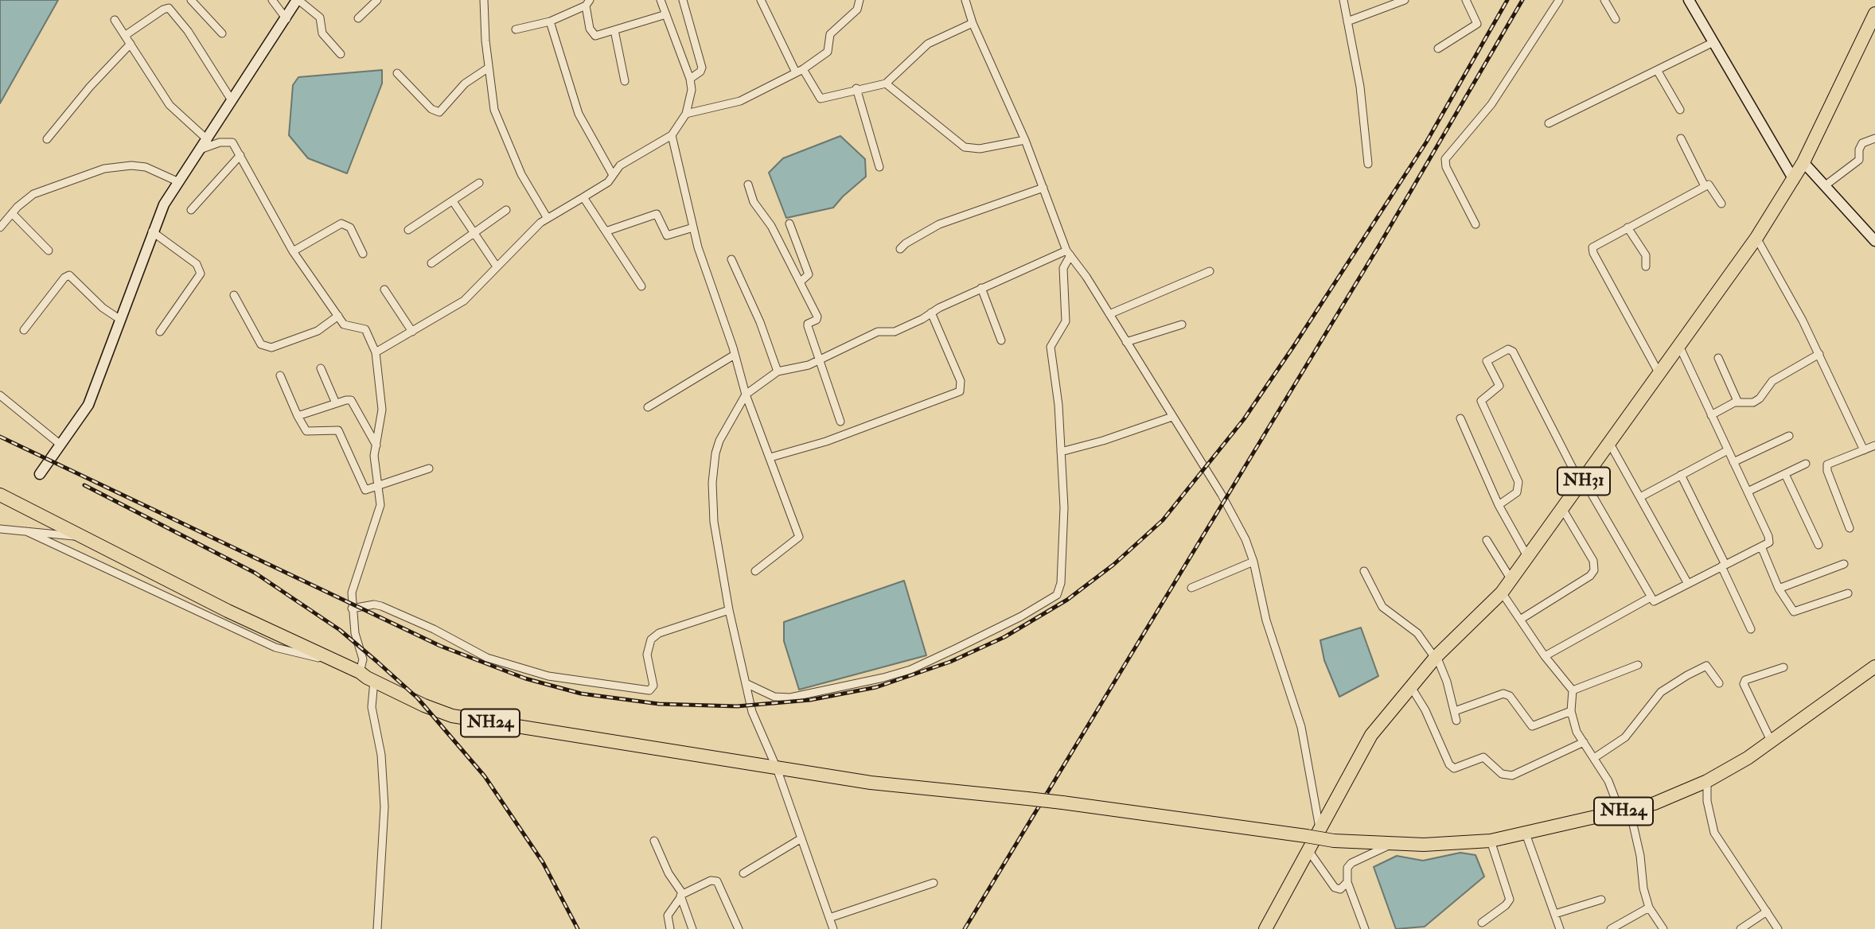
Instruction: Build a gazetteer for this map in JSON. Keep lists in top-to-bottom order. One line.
{"streets":{"highway":["NH31","NH24"]}}
